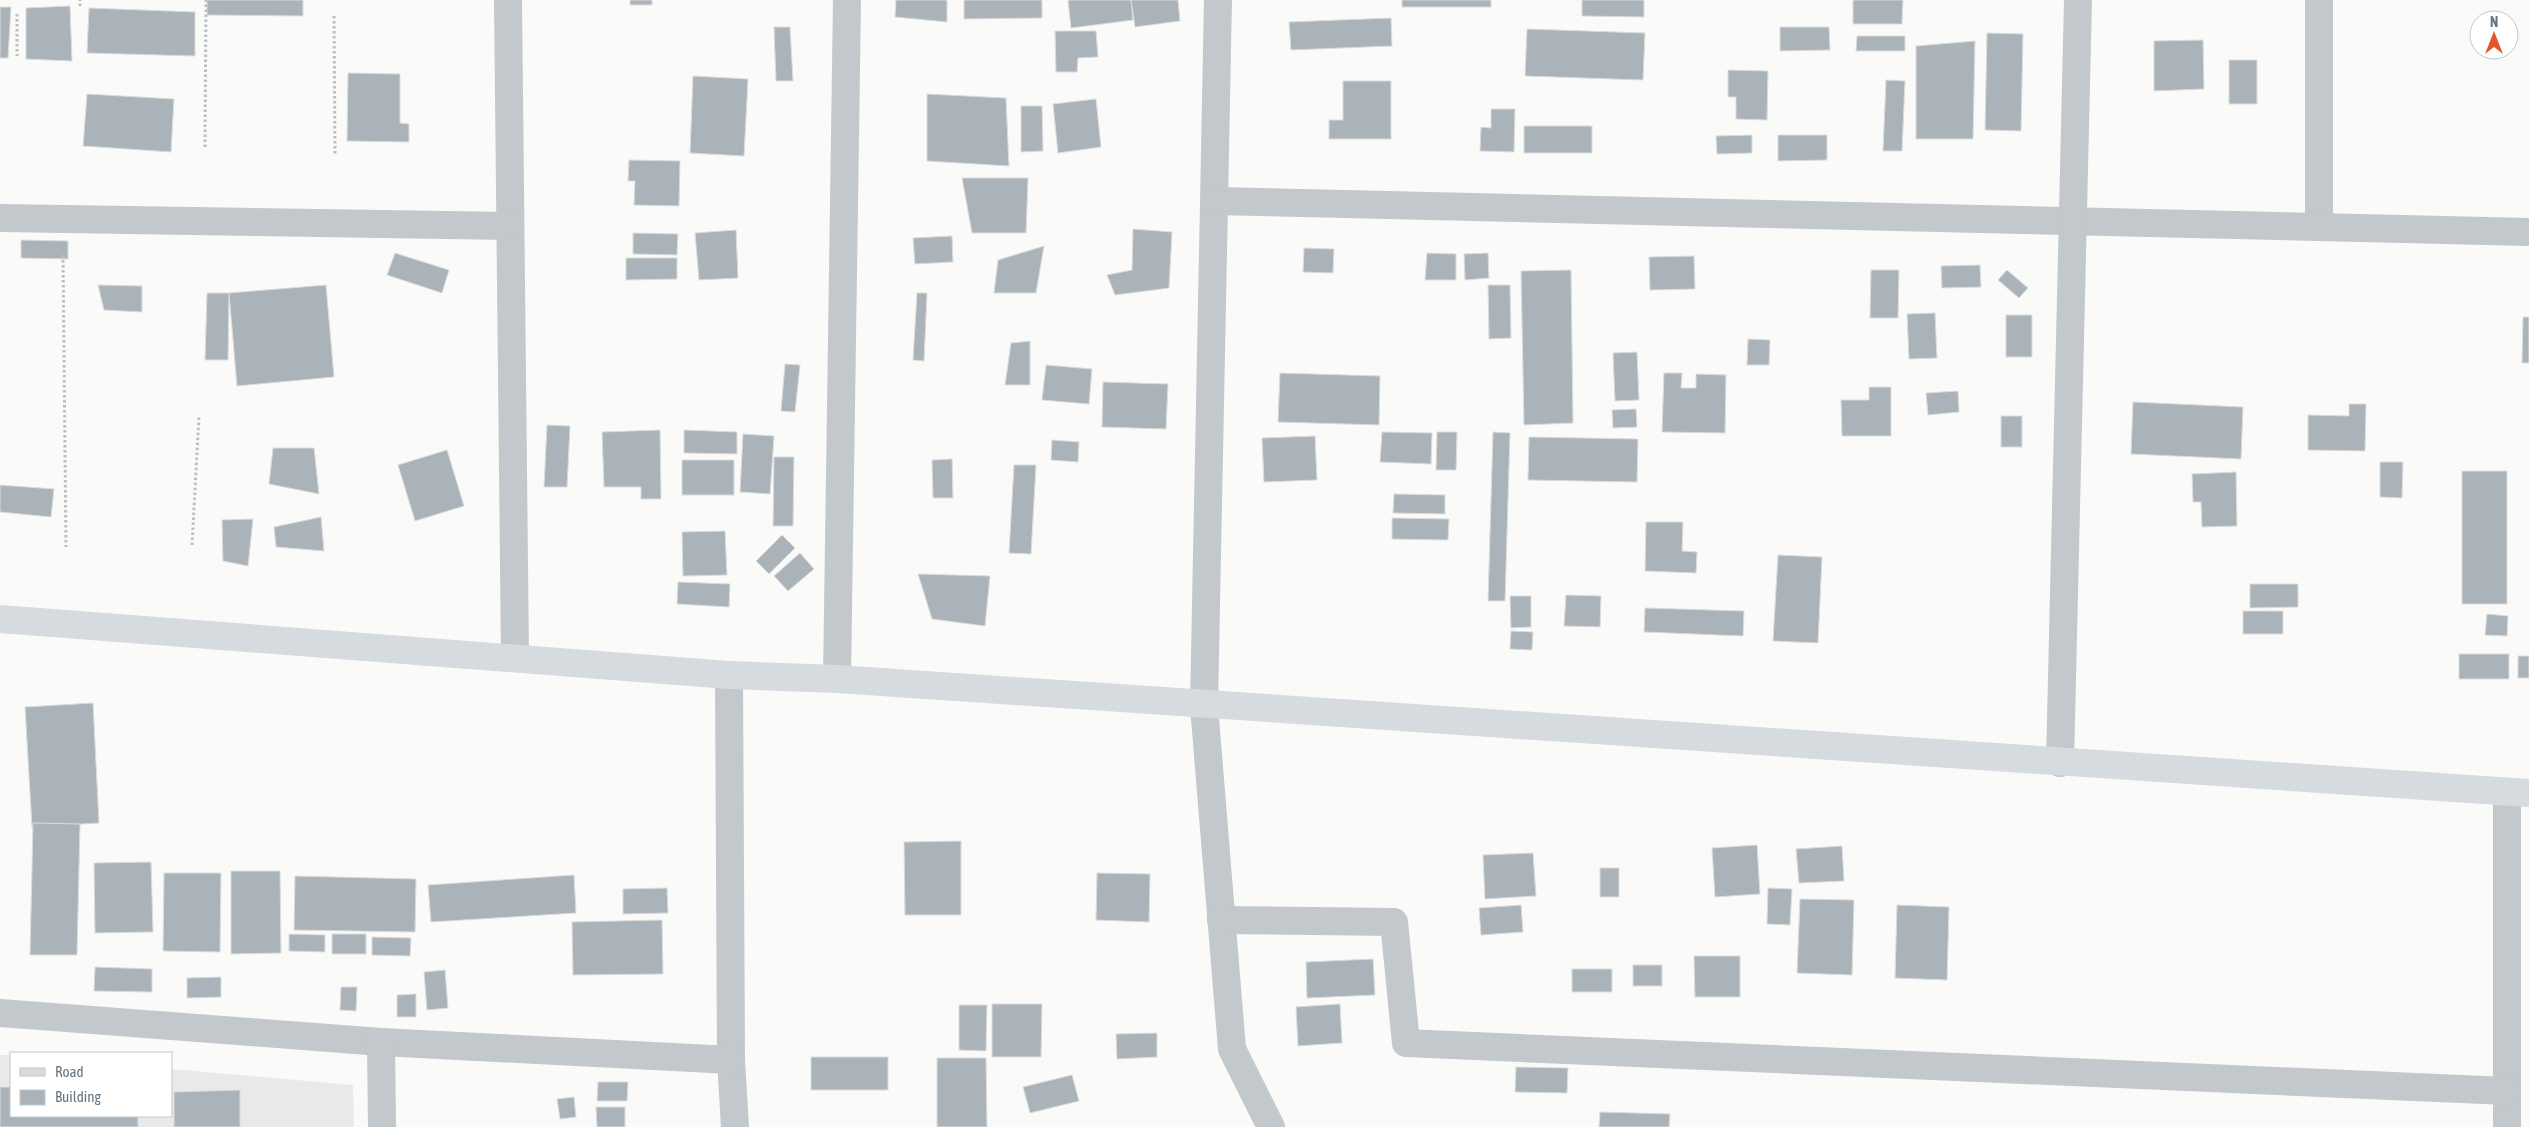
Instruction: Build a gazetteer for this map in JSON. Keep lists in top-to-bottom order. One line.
{"legend":["Road","Building"],"north":"top"}
